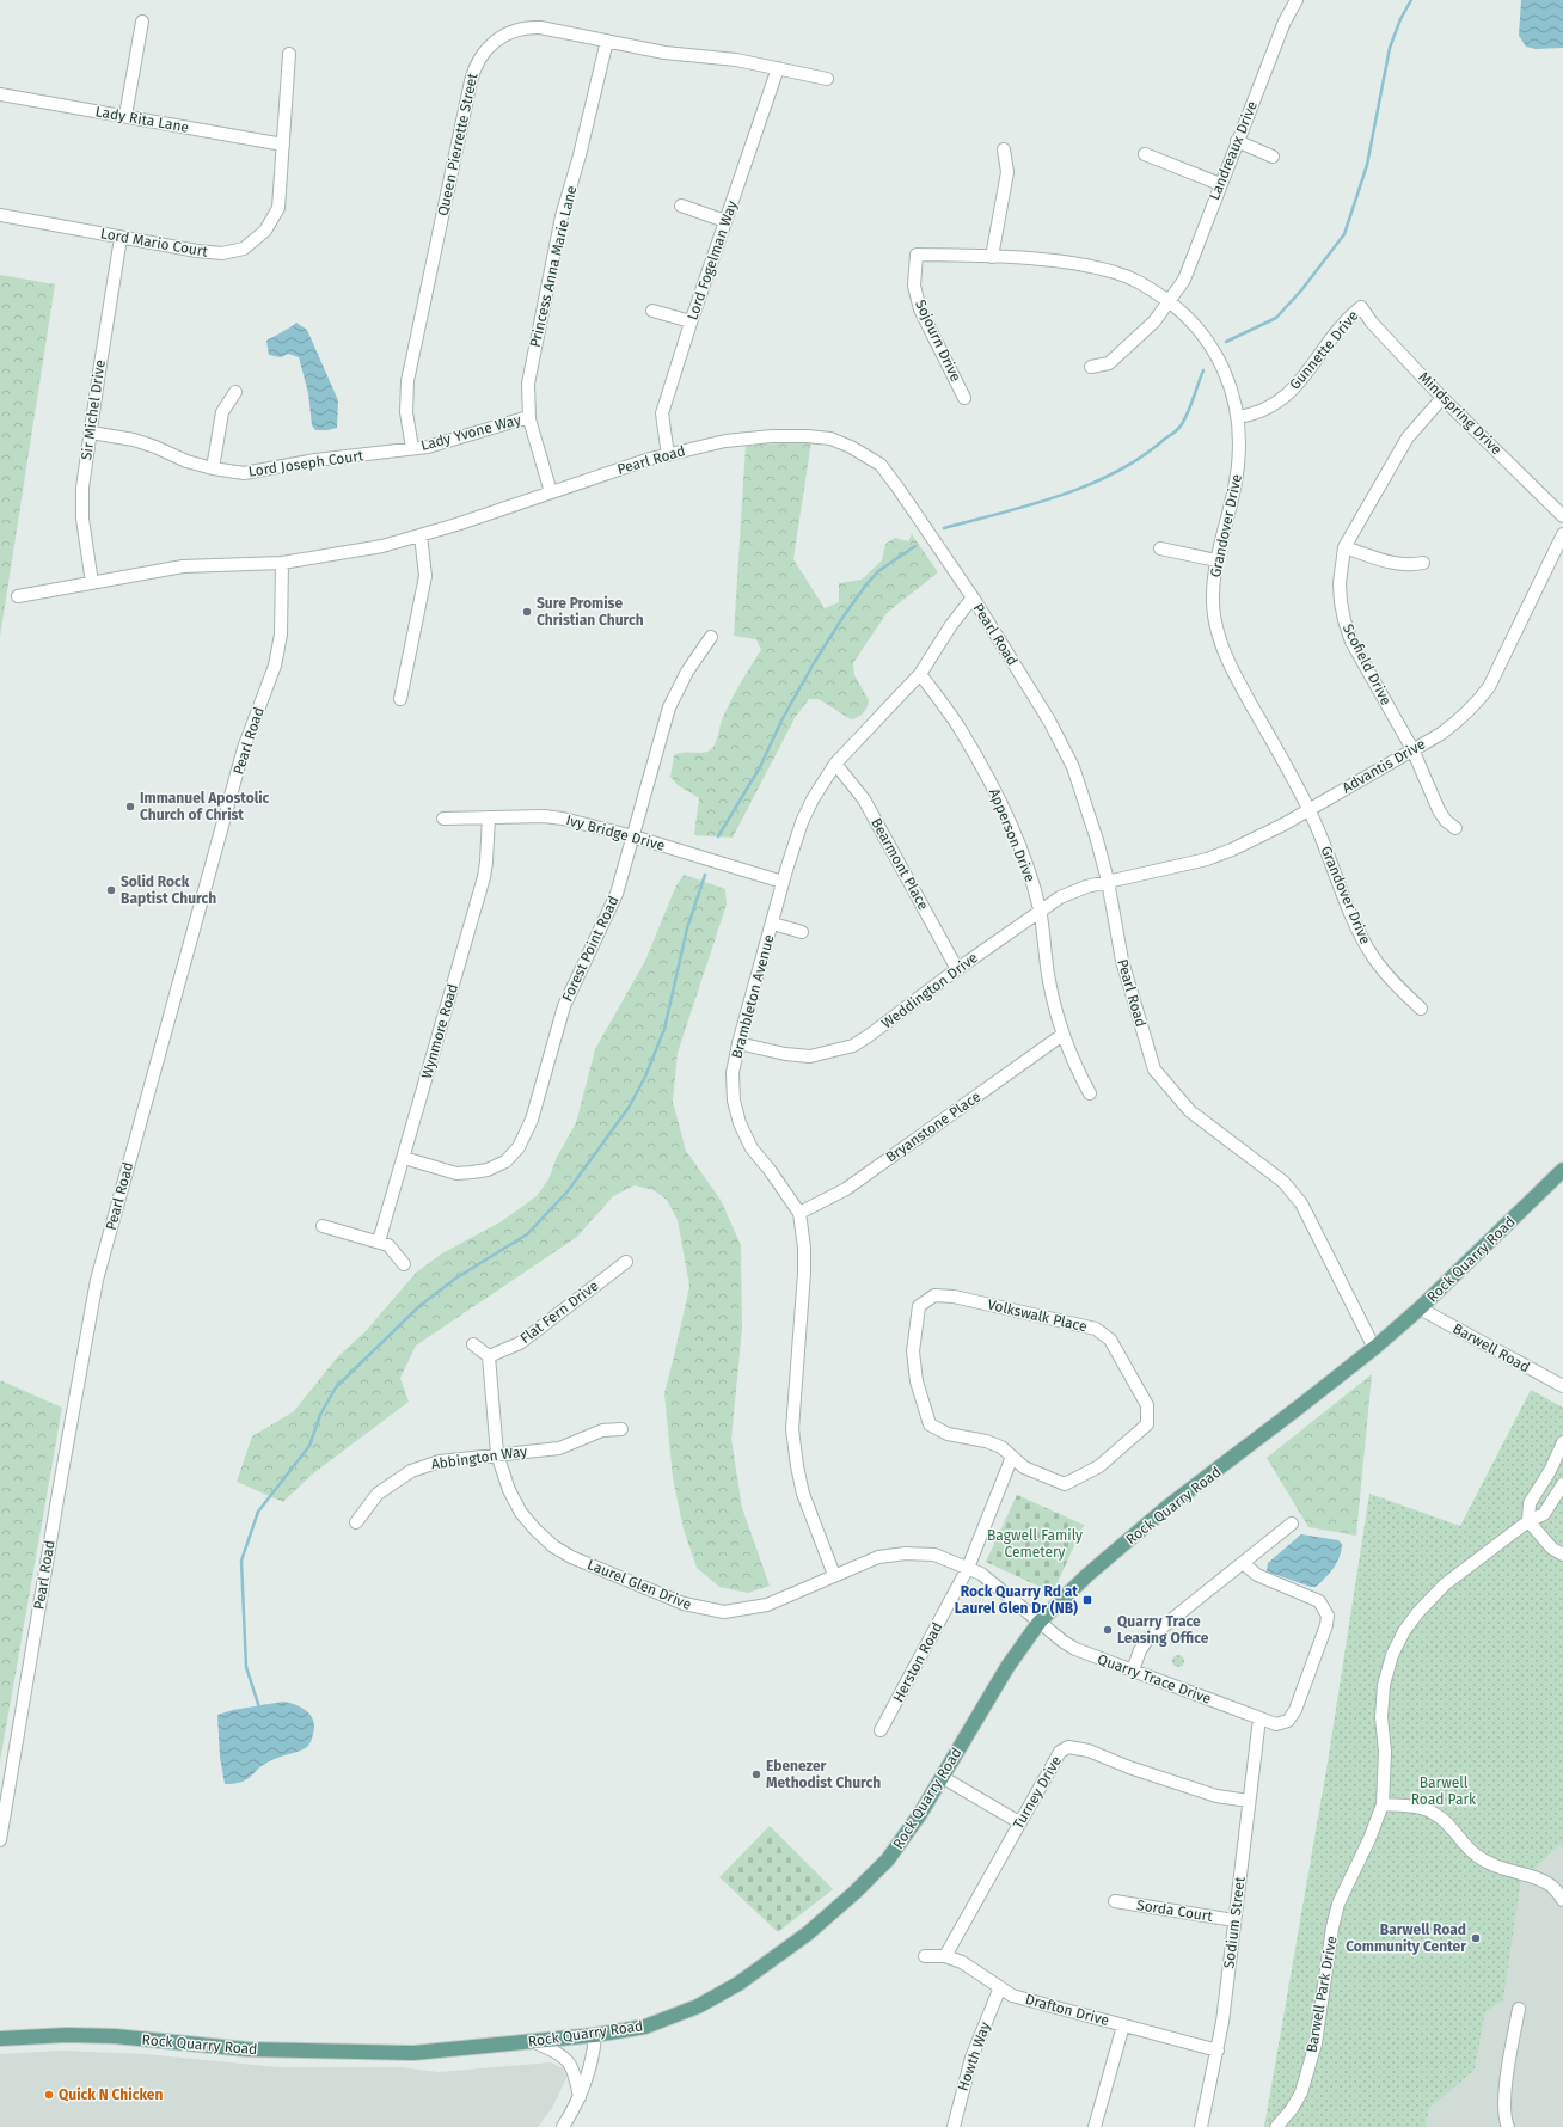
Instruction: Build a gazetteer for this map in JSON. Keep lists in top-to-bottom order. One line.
{"streets":{"main road":["Rock Quarry Road"],"street":["Lady Rita Lane","Queen Pierrette Street","Landreaux Drive","Lord Mario Court","Lord Fogelman Way","Princess Anna Marie Lane","Sojourn Drive","Gunnette Drive","Sir Michel Drive","Mindspring Drive","Lady Yvone Way","Pearl Road","Lord Joseph Court","Grandover Drive","Scofield Drive","Advantis Drive","Ivy Bridge Drive","Apperson Drive","Bearmont Place","Forest Point Road","Weddington Drive","Brambleton Avenue","Wynmore Road","Bryanstone Place","Flat Fern Drive","Volkswalk Place","Barwell Road","Abbington Way","Laurel Glen Drive","Herston Road","Quarry Trace Drive","Turney Drive","Sorda Court","Sodium Street","Barwell Park Drive","Drafton Drive","Howth Way"]},"crossings":[["Lady Rita Lane","Lord Mario Court"],["Queen Pierrette Street","Lord Fogelman Way"],["Queen Pierrette Street","Princess Anna Marie Lane"],["Queen Pierrette Street","Lady Yvone Way"],["Queen Pierrette Street","Lord Joseph Court"],["Landreaux Drive","Grandover Drive"],["Lord Mario Court","Sir Michel Drive"],["Lord Fogelman Way","Pearl Road"],["Princess Anna Marie Lane","Lady Yvone Way"],["Princess Anna Marie Lane","Pearl Road"],["Sojourn Drive","Grandover Drive"],["Gunnette Drive","Mindspring Drive"],["Gunnette Drive","Grandover Drive"],["Sir Michel Drive","Pearl Road"],["Sir Michel Drive","Lord Joseph Court"],["Mindspring Drive","Scofield Drive"],["Lady Yvone Way","Lord Joseph Court"],["Pearl Road","Advantis Drive"],["Pearl Road","Weddington Drive"],["Pearl Road","Brambleton Avenue"],["Pearl Road","Rock Quarry Road"],["Grandover Drive","Advantis Drive"],["Scofield Drive","Advantis Drive"],["Advantis Drive","Weddington Drive"],["Ivy Bridge Drive","Forest Point Road"],["Ivy Bridge Drive","Brambleton Avenue"],["Ivy Bridge Drive","Wynmore Road"],["Apperson Drive","Weddington Drive"],["Apperson Drive","Brambleton Avenue"],["Apperson Drive","Bryanstone Place"],["Bearmont Place","Weddington Drive"],["Bearmont Place","Brambleton Avenue"],["Forest Point Road","Wynmore Road"],["Weddington Drive","Brambleton Avenue"],["Brambleton Avenue","Bryanstone Place"],["Brambleton Avenue","Laurel Glen Drive"],["Rock Quarry Road","Barwell Road"],["Rock Quarry Road","Laurel Glen Drive"],["Rock Quarry Road","Quarry Trace Drive"],["Flat Fern Drive","Laurel Glen Drive"],["Volkswalk Place","Herston Road"],["Abbington Way","Laurel Glen Drive"],["Laurel Glen Drive","Herston Road"],["Laurel Glen Drive","Quarry Trace Drive"],["Quarry Trace Drive","Sodium Street"],["Turney Drive","Sodium Street"],["Turney Drive","Drafton Drive"],["Sorda Court","Sodium Street"],["Sodium Street","Drafton Drive"],["Drafton Drive","Howth Way"]],"parks":["Bagwell Family Cemetery","Barwell Road Park"],"places":{"other":["Sure Promise Christian Church","Immanuel Apostolic Church of Christ","Solid Rock Baptist Church","Quarry Trace Leasing Office","Ebenezer Methodist Church","Barwell Road Community Center","Quick N Chicken"],"transit":["Rock Quarry Rd at Laurel Glen Dr (NB)"]}}
